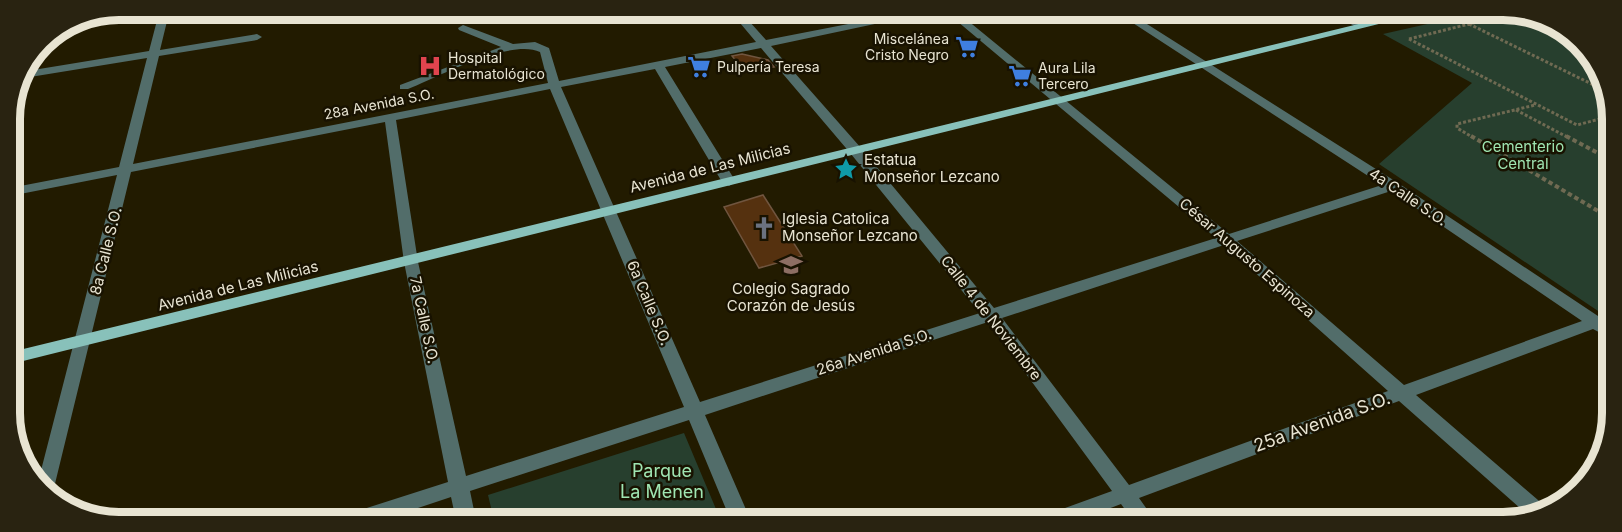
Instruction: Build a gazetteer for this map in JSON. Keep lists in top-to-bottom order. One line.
{"streets":{"main road":["Avenida de Las Milicias"],"street":["28a Avenida S.O.","4a Calle S.O.","8a Calle S.O.","César Augusto Espinoza","6a Calle S.O.","Calle 4 de Noviembre","7a Calle S.O.","26a Avenida S.O.","25a Avenida S.O."]},"crossings":[["28a Avenida S.O.","8a Calle S.O."],["28a Avenida S.O.","6a Calle S.O."],["28a Avenida S.O.","Calle 4 de Noviembre"],["28a Avenida S.O.","7a Calle S.O."],["Avenida de Las Milicias","4a Calle S.O."],["Avenida de Las Milicias","8a Calle S.O."],["Avenida de Las Milicias","César Augusto Espinoza"],["Avenida de Las Milicias","6a Calle S.O."],["Avenida de Las Milicias","Calle 4 de Noviembre"],["Avenida de Las Milicias","7a Calle S.O."],["4a Calle S.O.","26a Avenida S.O."],["4a Calle S.O.","25a Avenida S.O."],["César Augusto Espinoza","26a Avenida S.O."],["César Augusto Espinoza","25a Avenida S.O."],["6a Calle S.O.","26a Avenida S.O."],["Calle 4 de Noviembre","26a Avenida S.O."],["Calle 4 de Noviembre","25a Avenida S.O."],["7a Calle S.O.","26a Avenida S.O."]],"parks":["Cementerio Central","Parque La Menen"],"places":{"supermarket":["Miscelánea Cristo Negro","Pulpería Teresa","Aura Lila Tercero"],"hospital":["Hospital Dermatológico"],"place":["Estatua Monseñor Lezcano"],"church":["Iglesia Catolica Monseñor Lezcano"],"school or university":["Colegio Sagrado Corazón de Jesús"]}}
